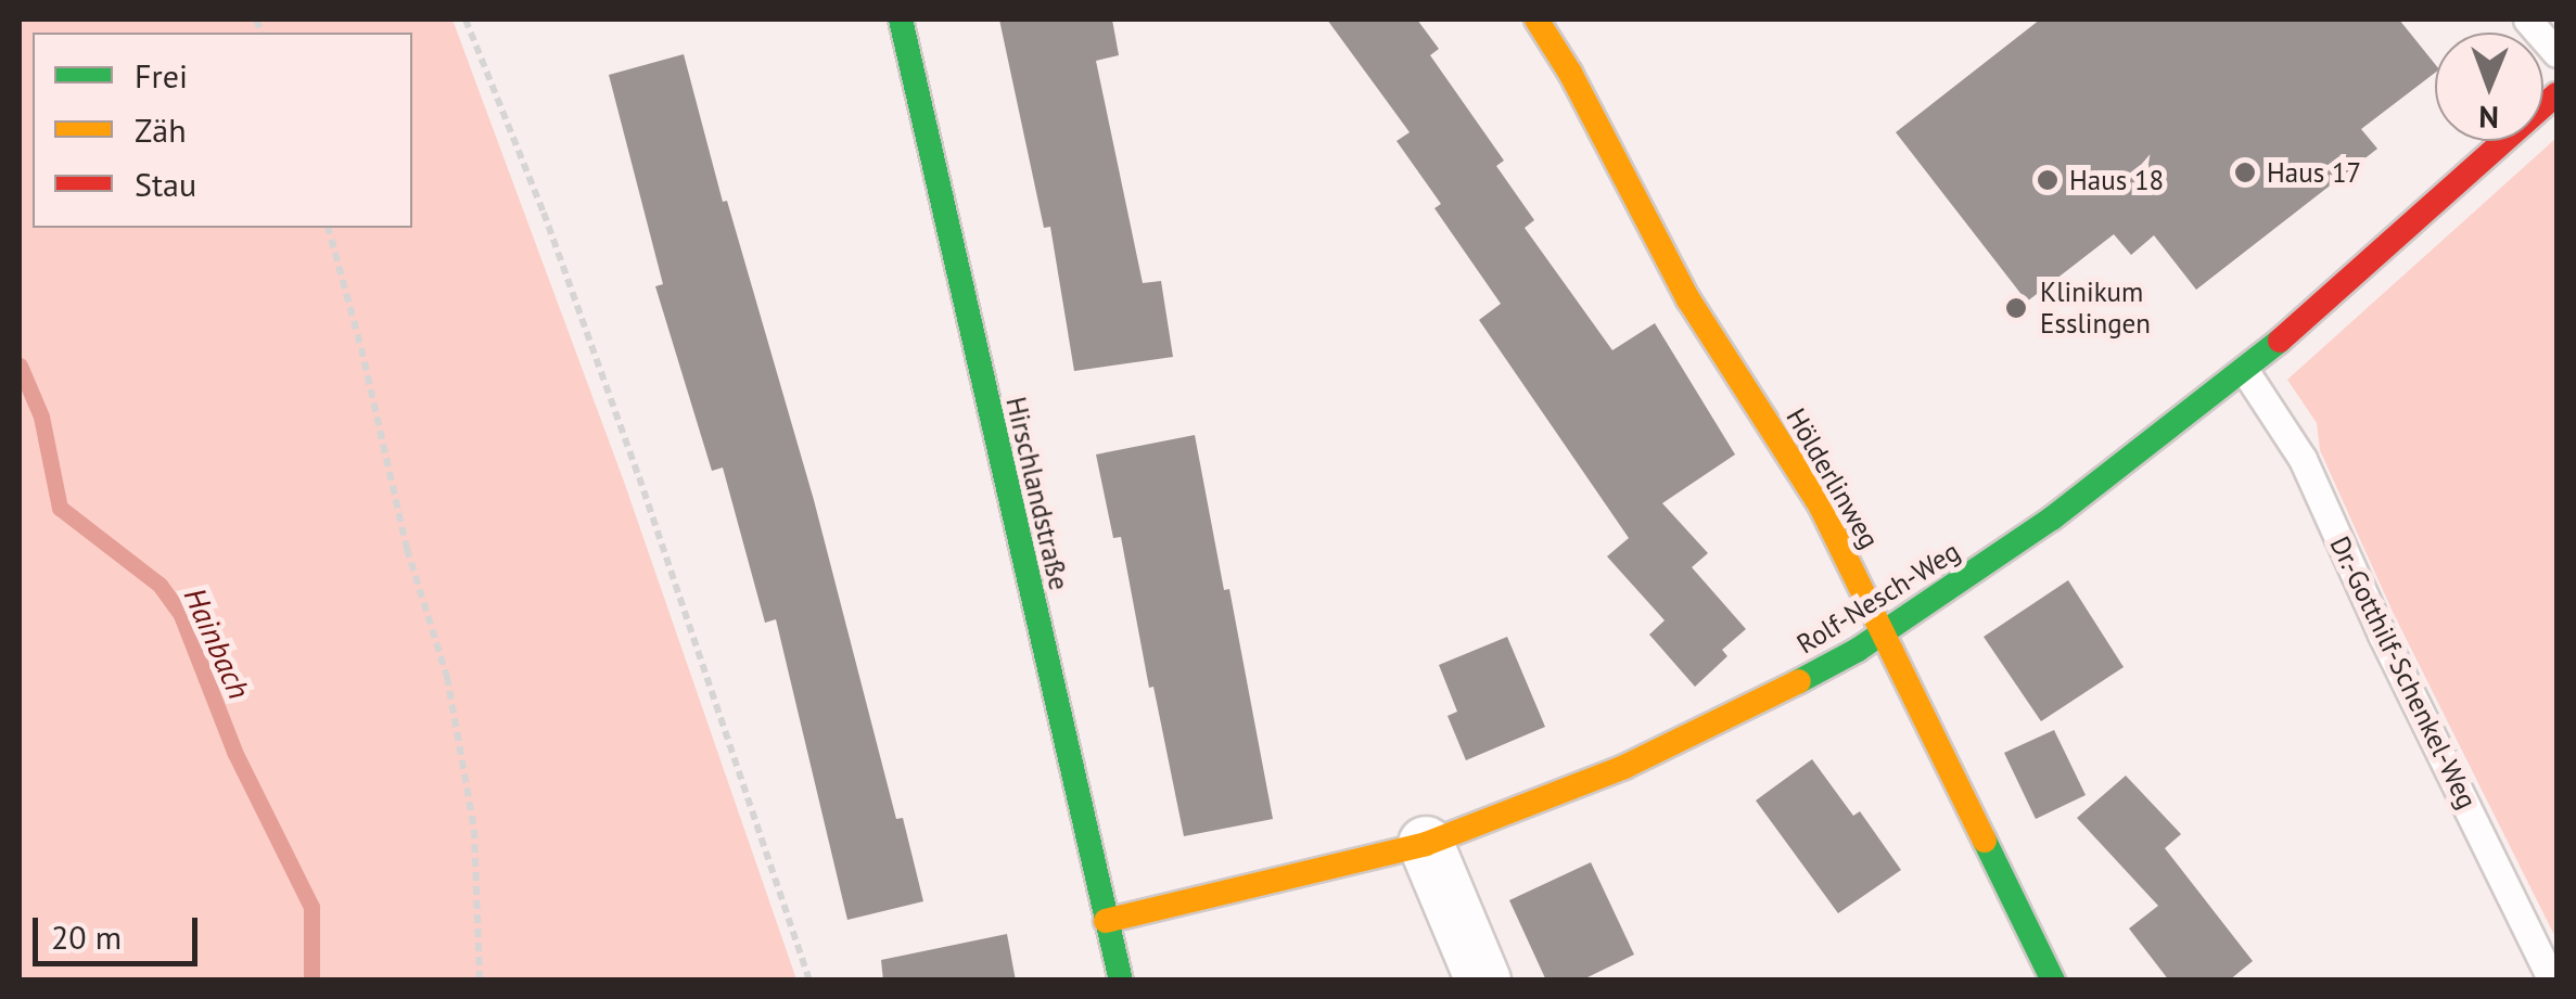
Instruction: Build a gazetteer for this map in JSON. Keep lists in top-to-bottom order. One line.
{"streets":{"street":["Hölderlinweg","Hirschlandstraße","Rolf-Nesch-Weg"],"lane":["Dr.-Gotthilf-Schenkel-Weg"]},"crossings":[["Hölderlinweg","Rolf-Nesch-Weg"],["Hirschlandstraße","Rolf-Nesch-Weg"],["Rolf-Nesch-Weg","Dr.-Gotthilf-Schenkel-Weg"]],"water":["Hainbach"],"places":["Haus 17","Haus 18","Klinikum Esslingen"],"legend":["Frei","Zäh","Stau"],"scale_bar":"20 m","north":"bottom"}
